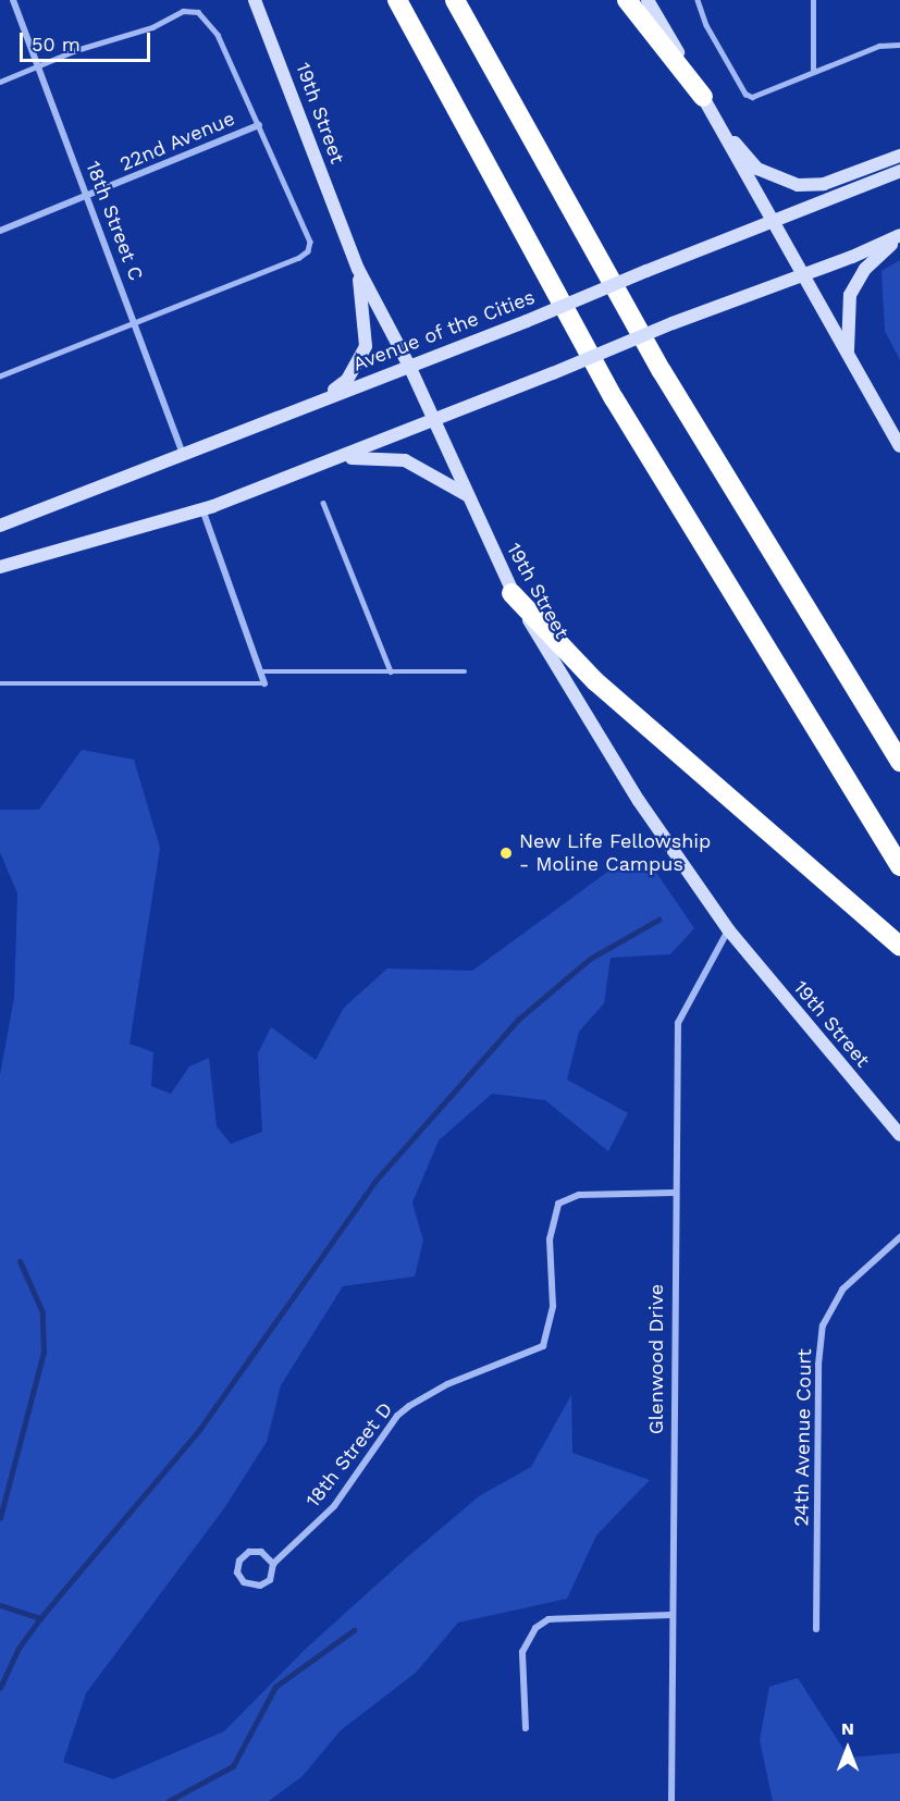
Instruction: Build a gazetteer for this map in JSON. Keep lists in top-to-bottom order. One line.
{"streets":{"main road":["19th Street","Avenue of the Cities"],"street":["22nd Avenue","18th Street C","Glenwood Drive","24th Avenue Court","18th Street D"]},"crossings":[["19th Street","Avenue of the Cities"],["19th Street","Glenwood Drive"],["22nd Avenue","18th Street C"],["18th Street C","Avenue of the Cities"],["Glenwood Drive","18th Street D"]],"places":["New Life Fellowship - Moline Campus"],"scale_bar":"50 m","north":"top"}
